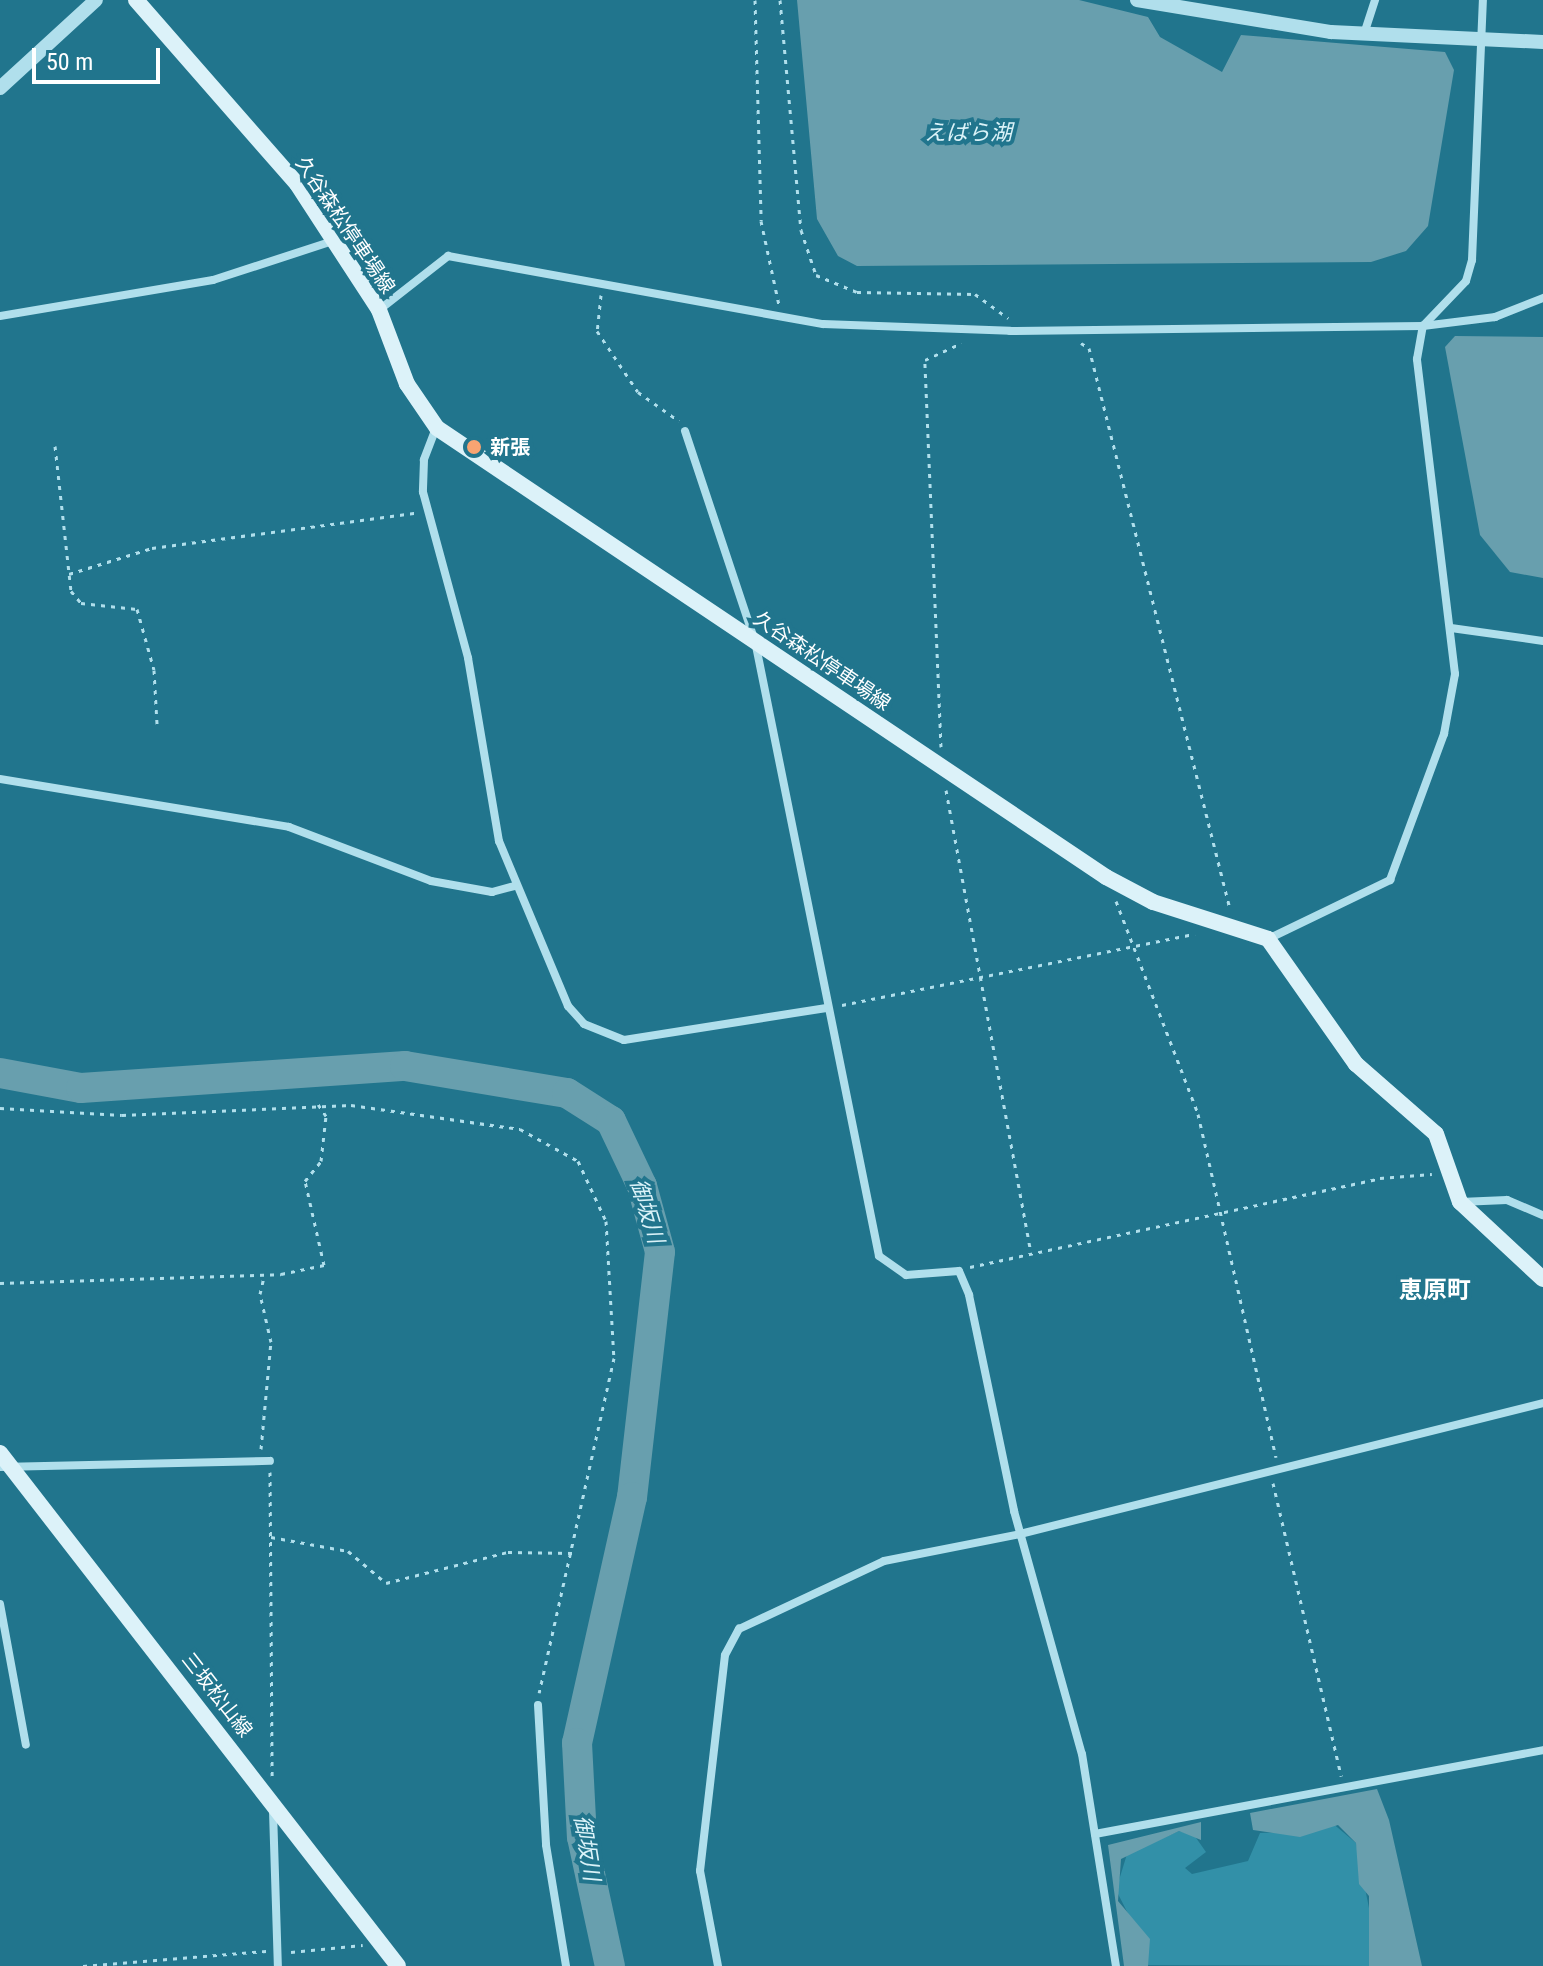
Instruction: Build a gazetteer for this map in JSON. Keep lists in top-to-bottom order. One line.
{"streets":{"main road":["久谷森松停車場線","三坂松山線"]},"districts":["恵原町"],"water":["えばら湖","御坂川"],"places":["新張"],"scale_bar":"50 m"}
